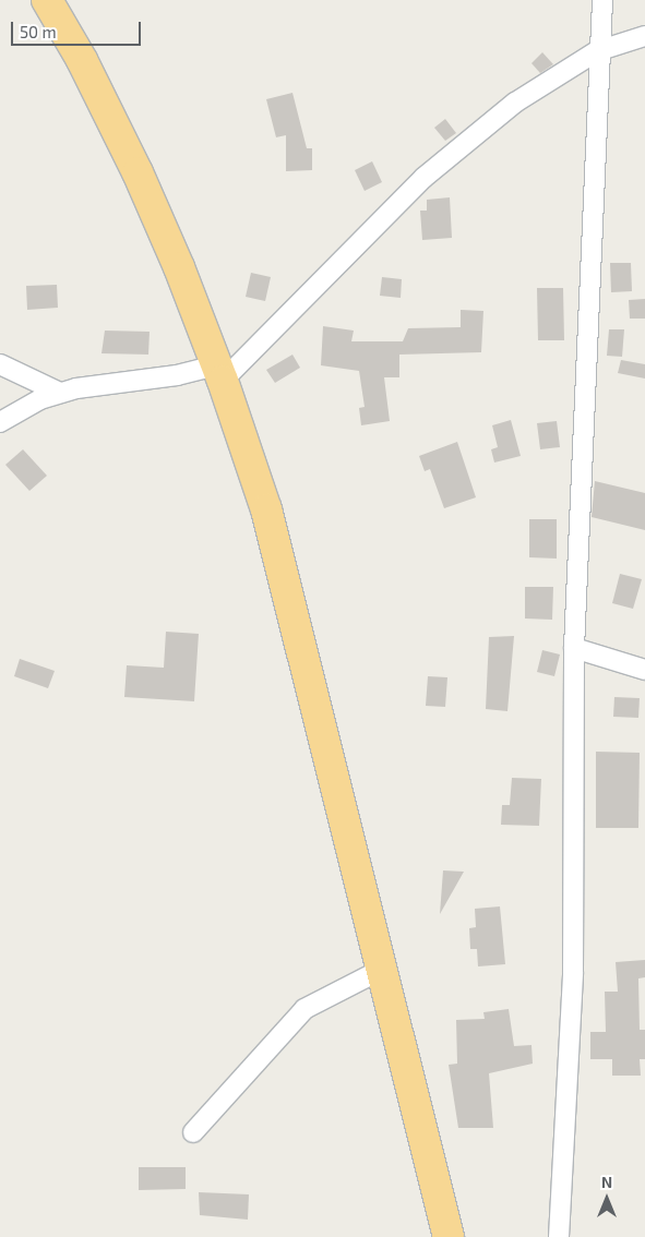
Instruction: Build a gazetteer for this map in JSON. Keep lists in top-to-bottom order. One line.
{"scale_bar":"50 m","north":"top"}
